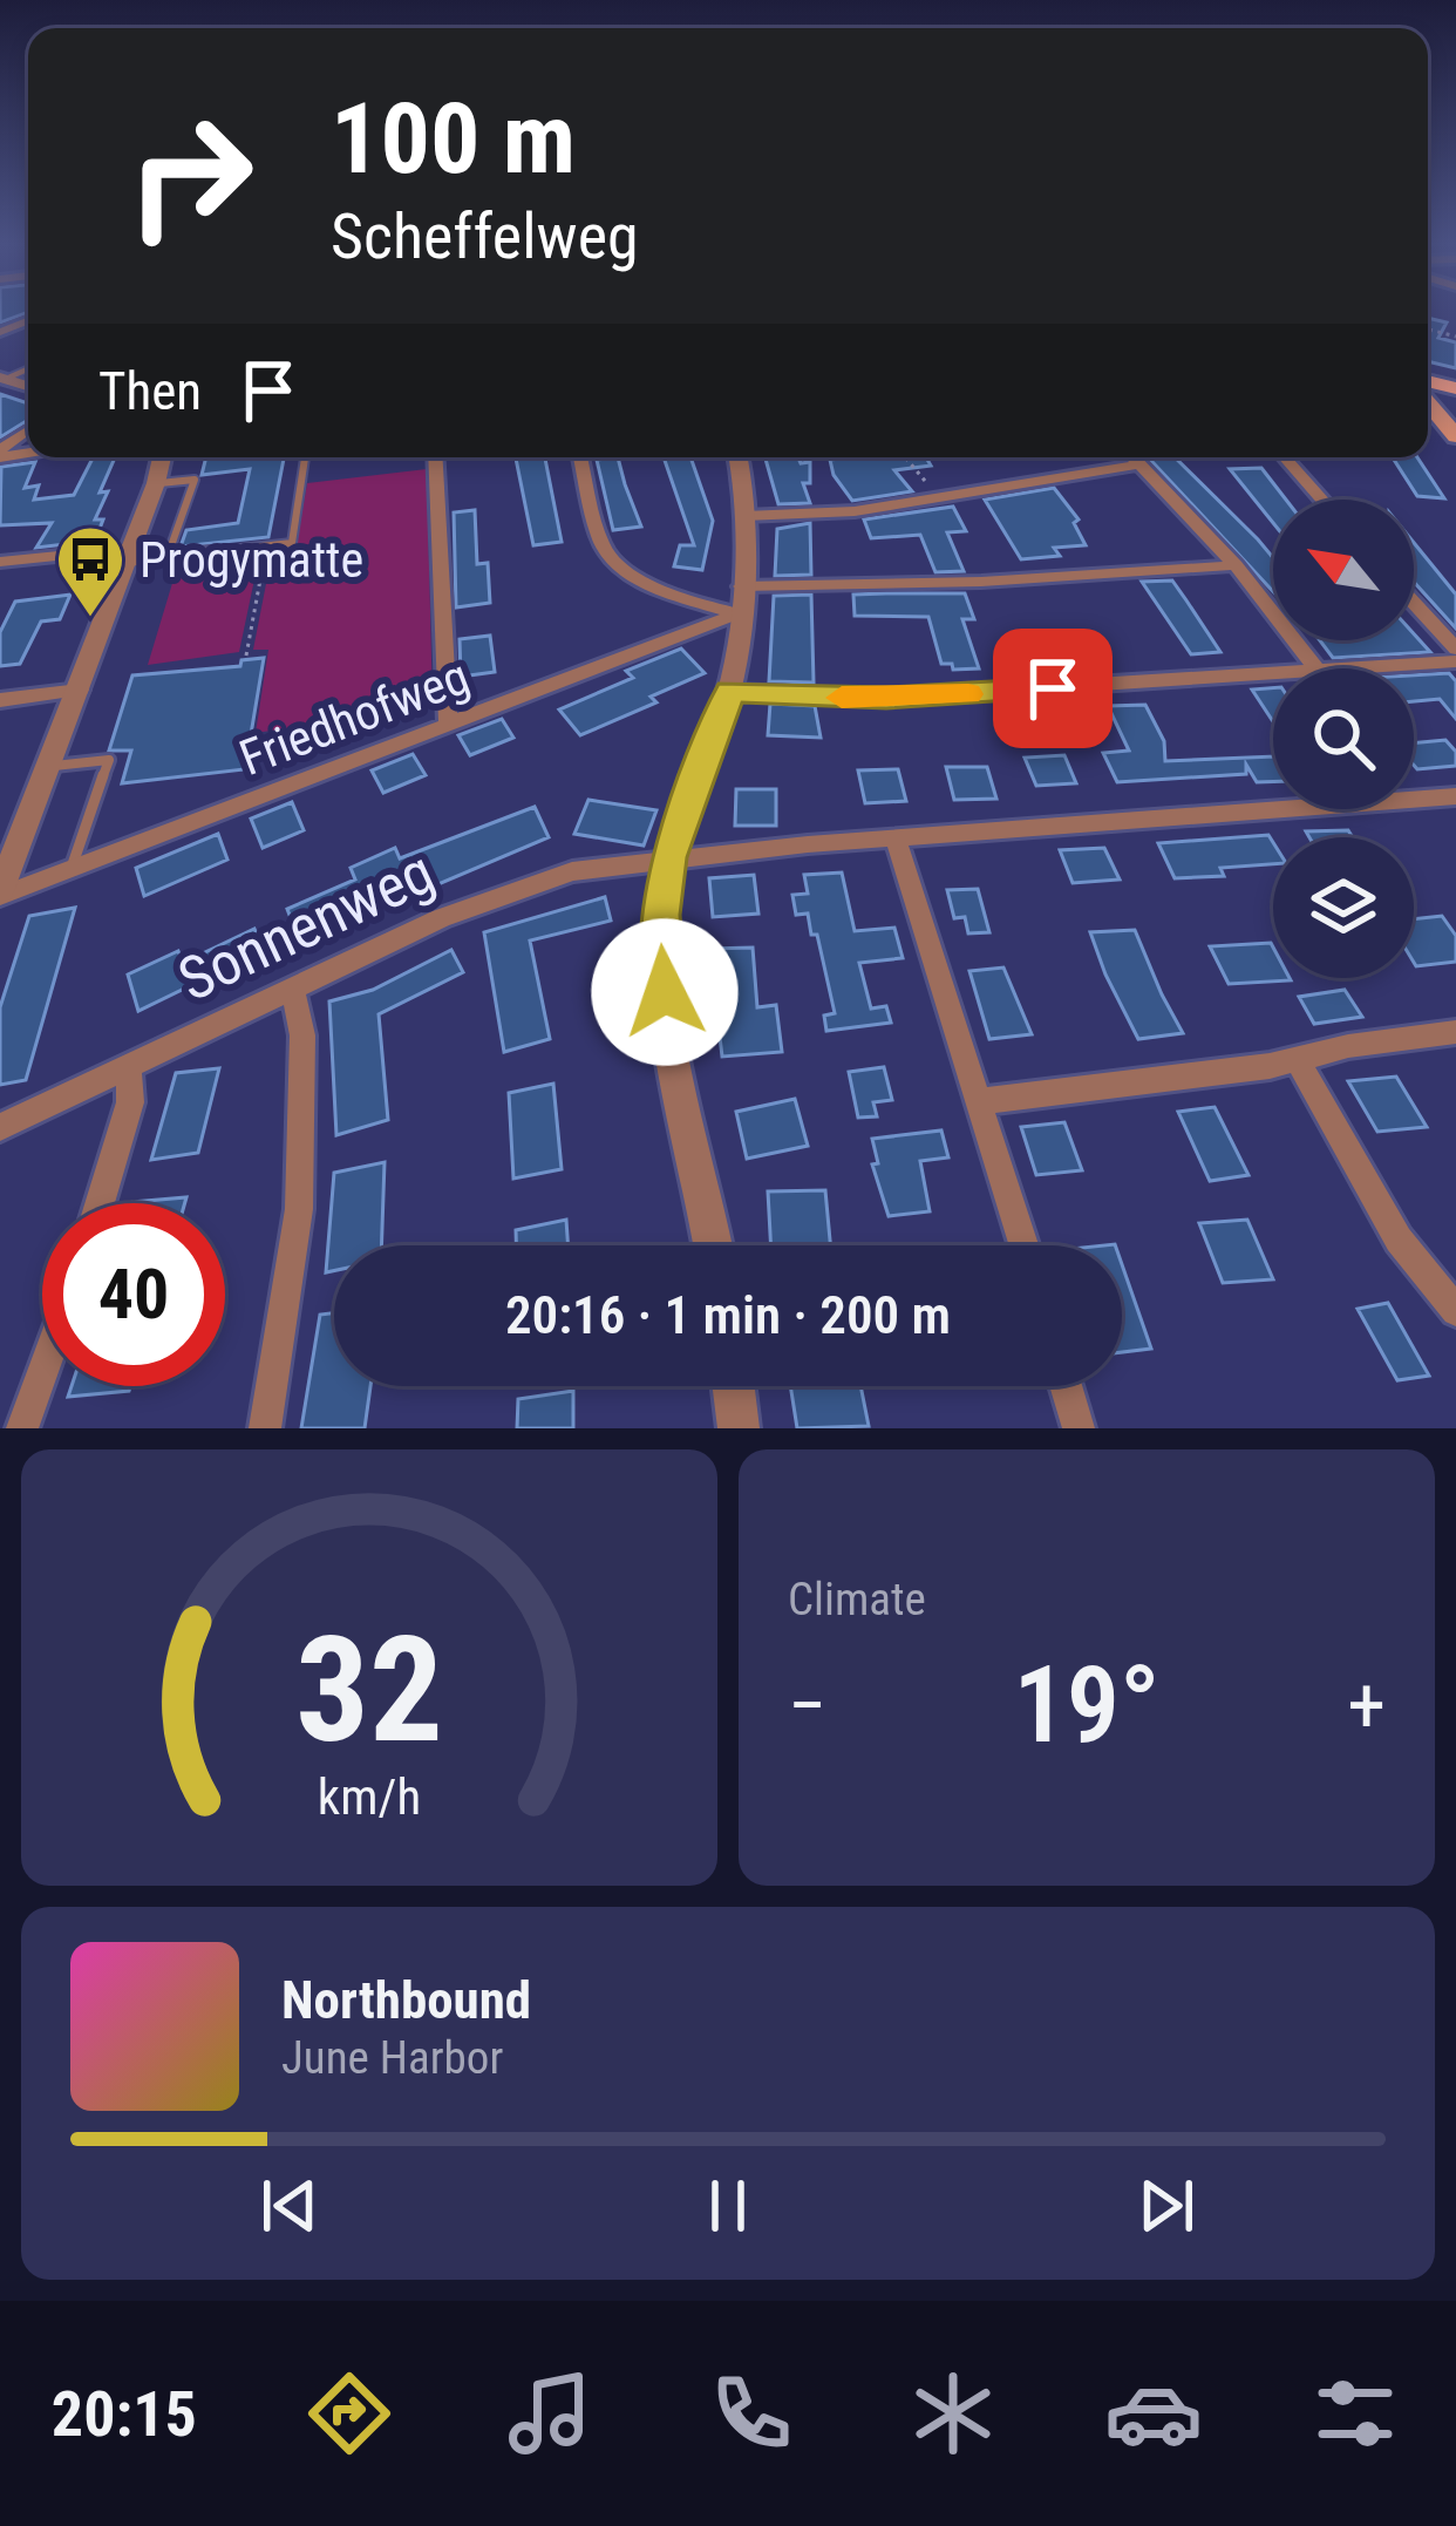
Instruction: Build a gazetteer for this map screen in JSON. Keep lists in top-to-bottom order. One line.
{"streets":{"street":["Friedhofweg","Sonnenweg"]},"places":{"bus stop":["Progymatte"]},"north":"top left","page":{"turn":["100 m","Scheffelweg"],"then":"Then","limit":"40","trip":"20:16 · 1 min · 200 m","tile":"Climate","heat":["−","19°","+"],"song":["Northbound","June Harbor"],"tabs":"20:15","gauge":["32","km/h"]}}
